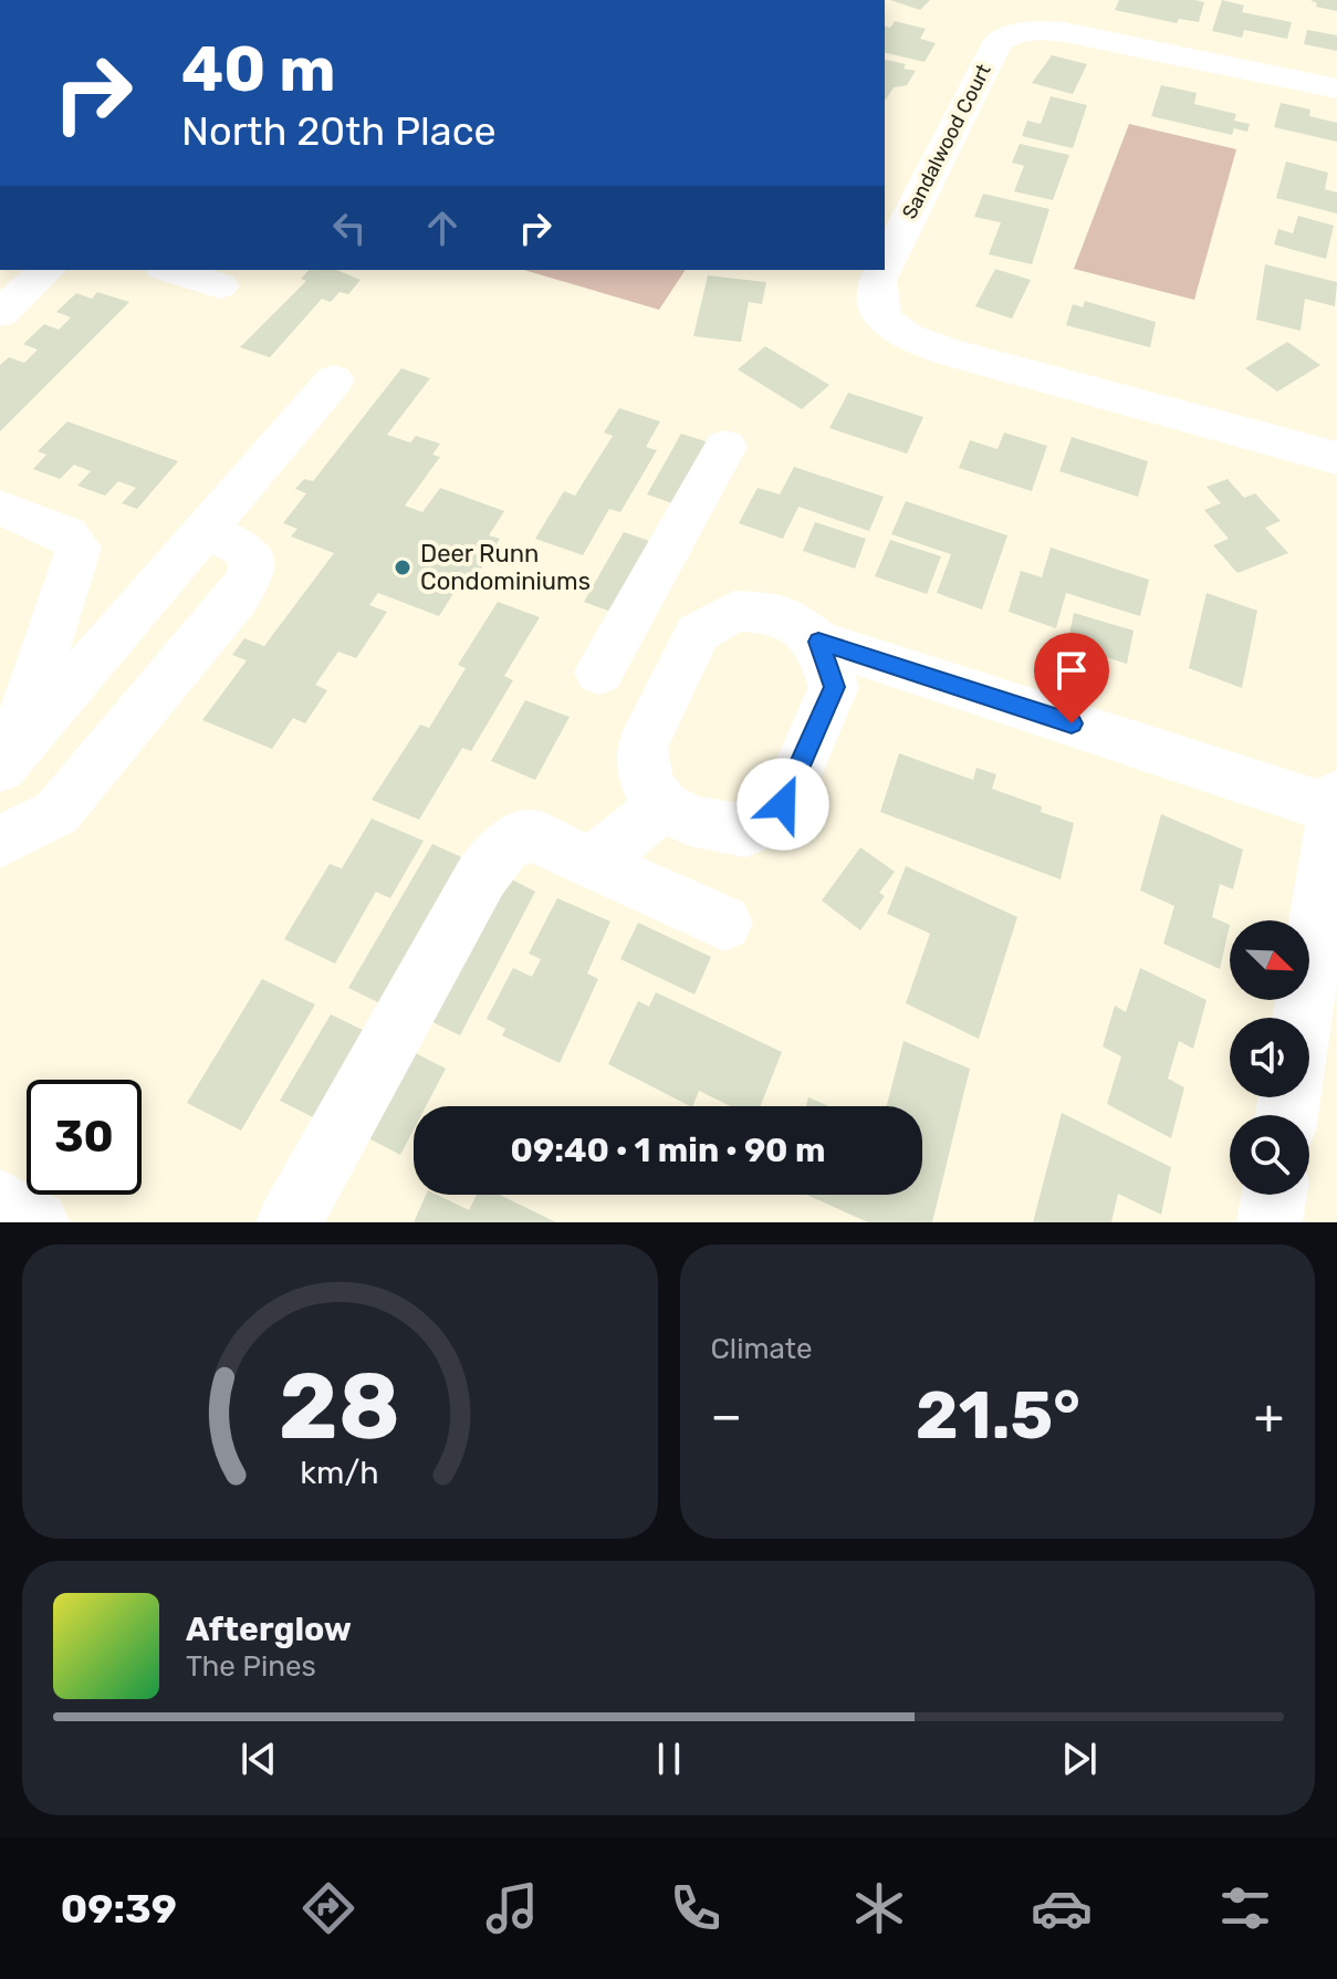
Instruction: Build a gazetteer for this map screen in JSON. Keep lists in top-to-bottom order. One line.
{"streets":{"street":["Sandalwood Court"]},"places":["Deer Runn Condominiums"],"north":"bottom right","page":{"turn":["40 m","North 20th Place"],"limit":"30","trip":"09:40 · 1 min · 90 m","tile":"Climate","heat":["−","21.5°","+"],"song":["Afterglow","The Pines"],"tabs":"09:39","gauge":["28","km/h"]}}
